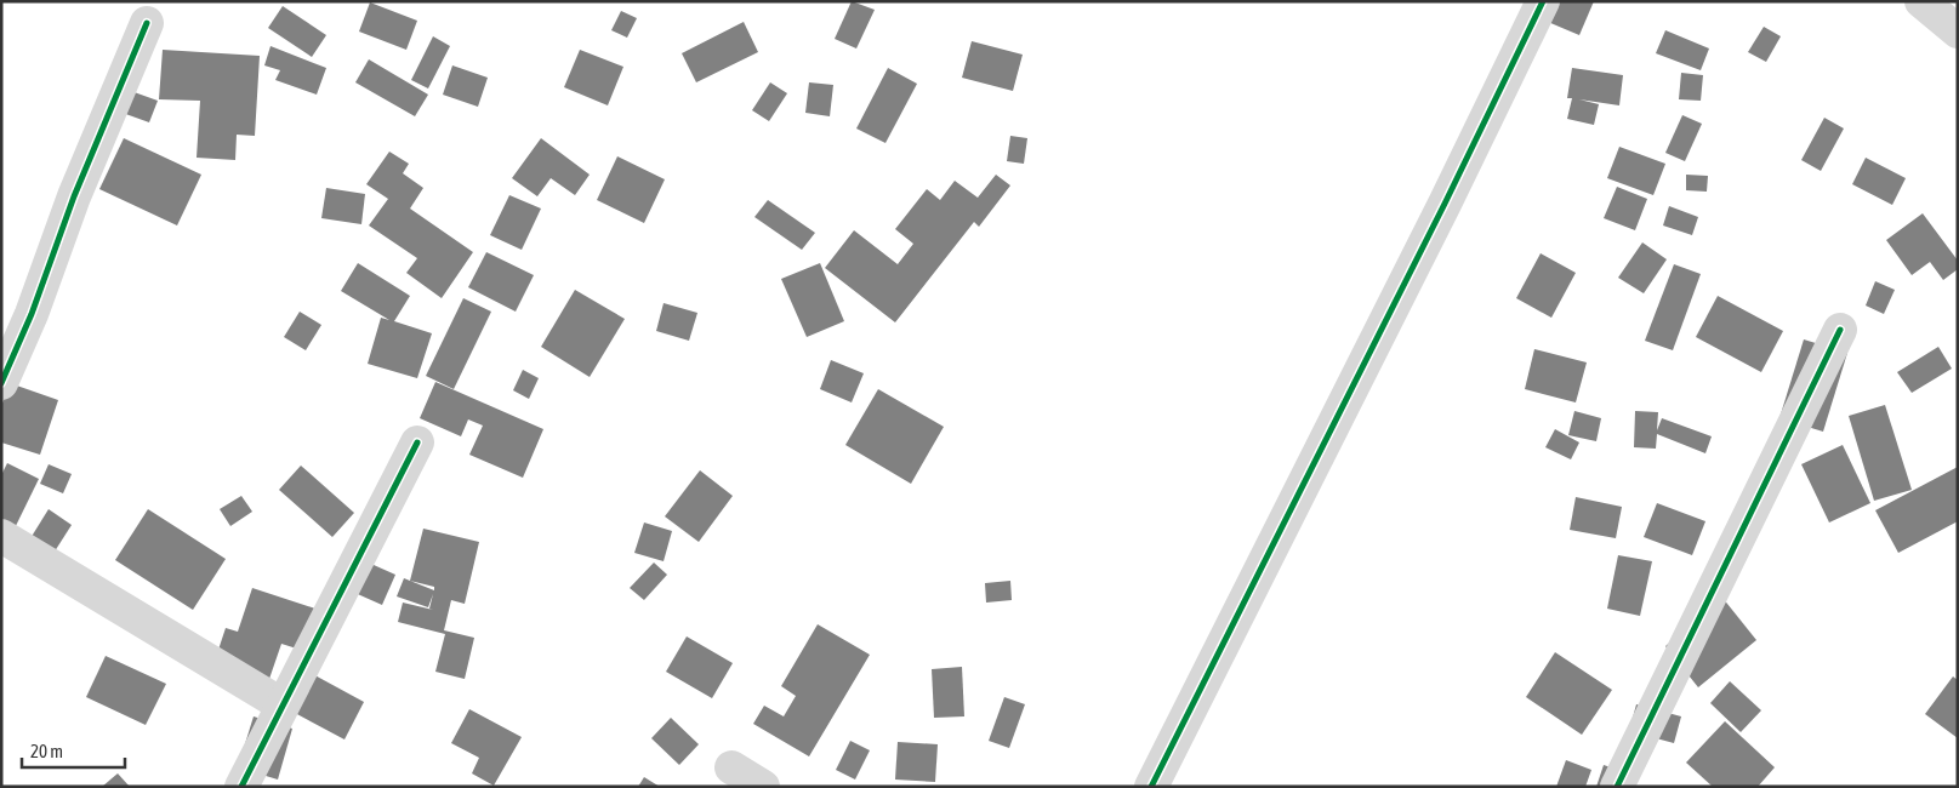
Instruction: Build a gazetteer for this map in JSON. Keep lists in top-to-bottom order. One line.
{"scale_bar":"20 m"}
